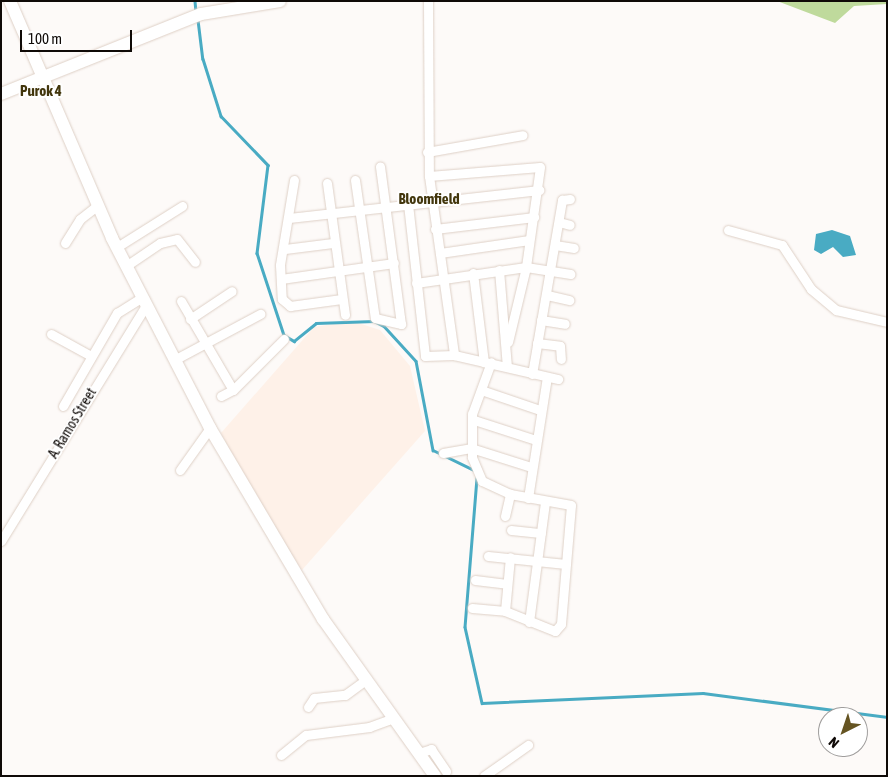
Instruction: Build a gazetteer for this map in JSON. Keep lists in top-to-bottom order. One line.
{"streets":{"street":["A. Ramos Street"]},"districts":["Purok 4","Bloomfield"],"scale_bar":"100 m","north":"bottom left"}
